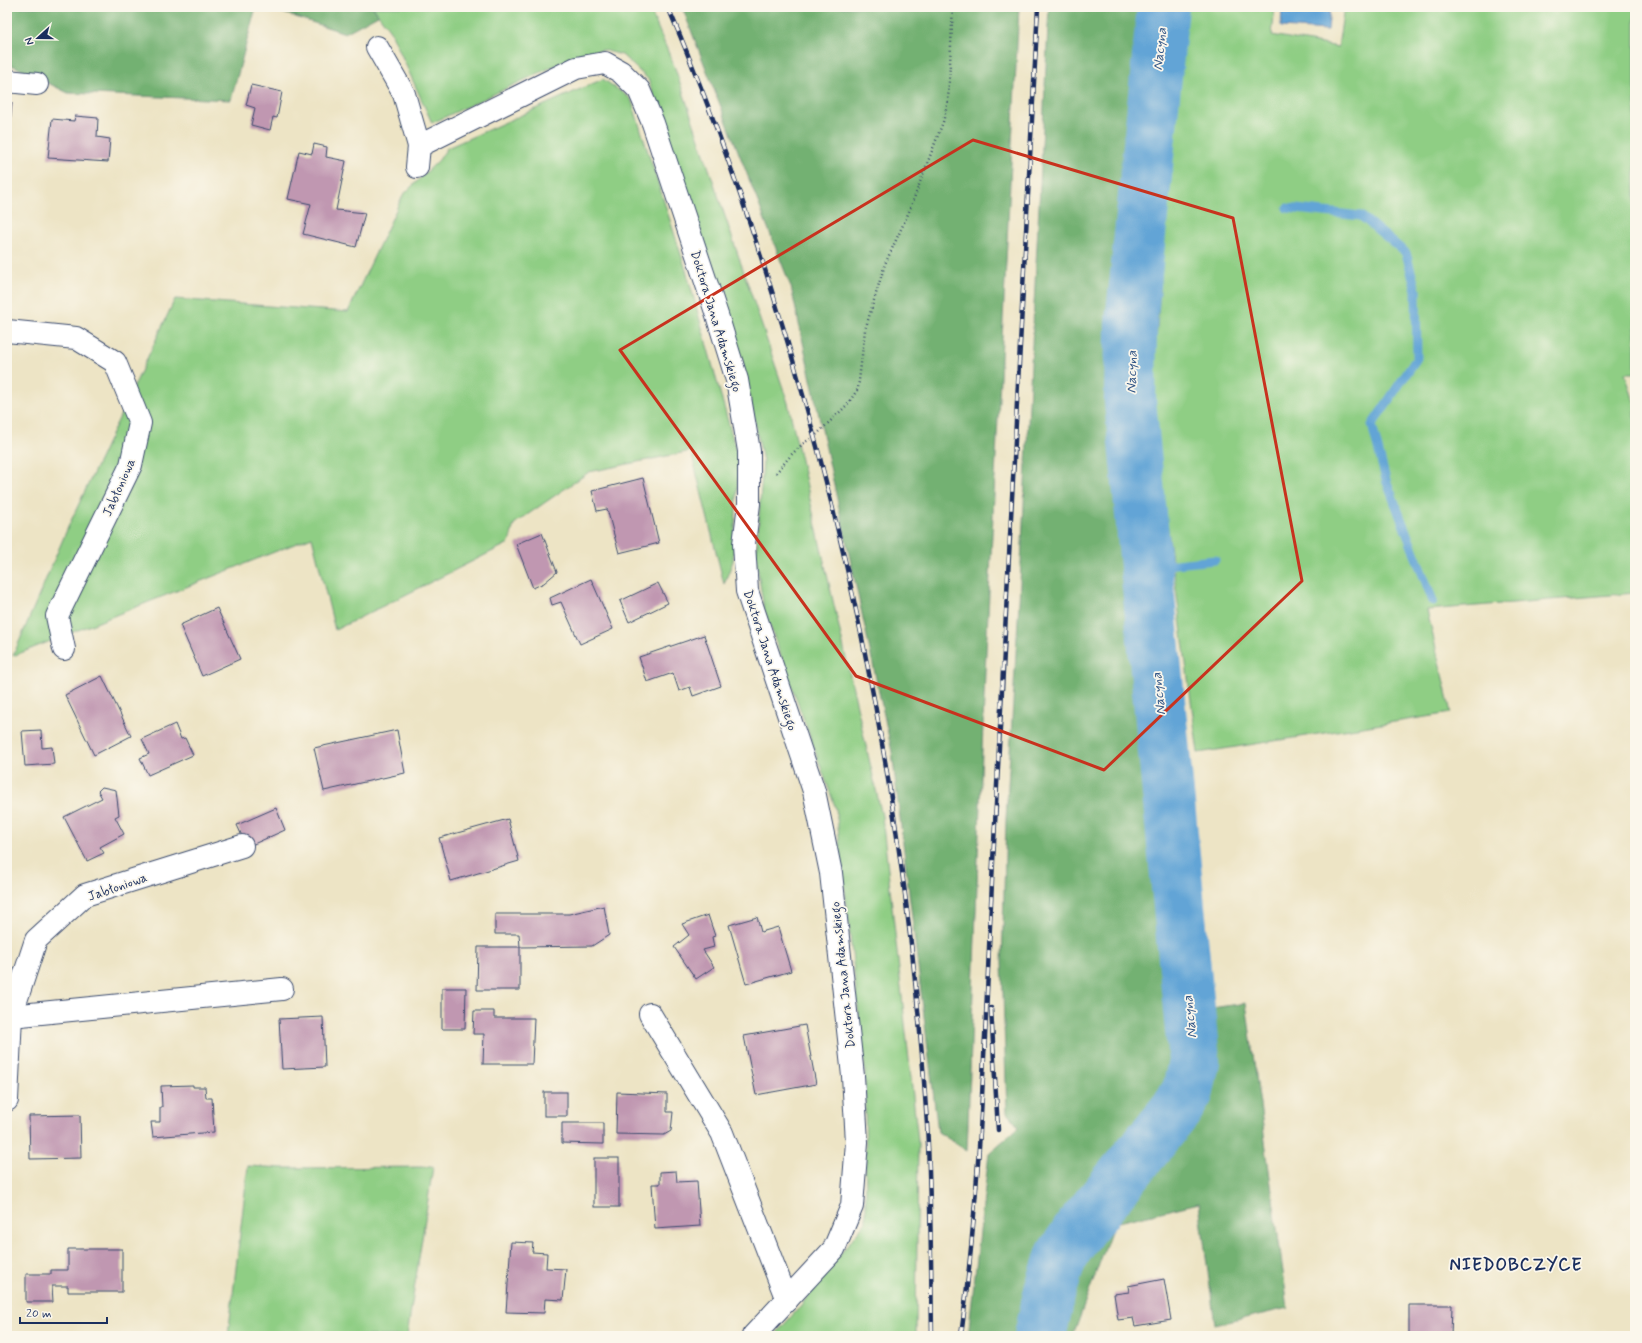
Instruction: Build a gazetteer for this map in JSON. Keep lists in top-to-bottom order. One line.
{"streets":{"street":["Doktora Jana Adamskiego","Jabłoniowa"]},"districts":["NIEDOBCZYCE"],"water":["Nacyna"],"scale_bar":"20 m","north":"left"}
